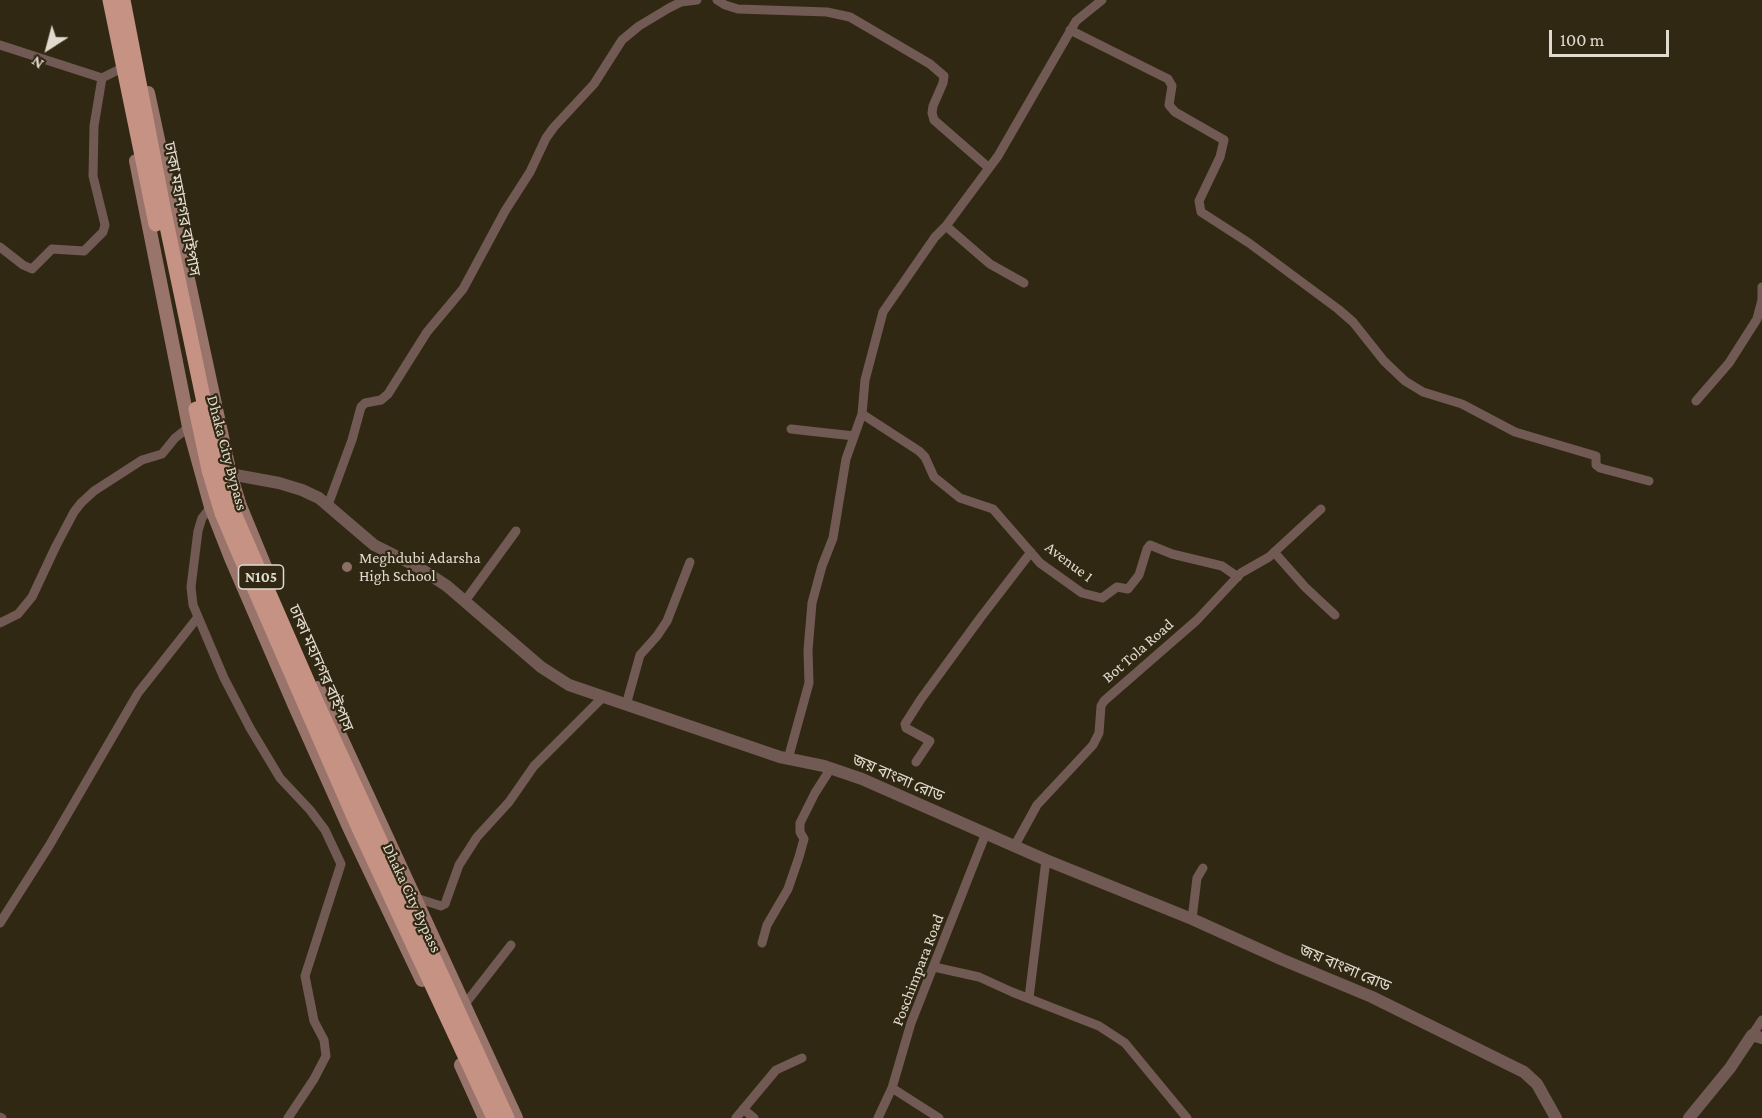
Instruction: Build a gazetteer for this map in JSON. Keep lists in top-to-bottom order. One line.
{"streets":{"highway":["ঢাকা মহানগর বাইপাস","Dhaka City Bypass","N105"],"street":["Avenue 1","Bot Tola Road","জয় বাংলা রোড","Poschimpara Road"]},"crossings":[["Avenue 1","Bot Tola Road"],["Bot Tola Road","জয় বাংলা রোড"],["জয় বাংলা রোড","Poschimpara Road"]],"places":["Meghdubi Adarsha High School"],"scale_bar":"100 m","north":"bottom left"}
